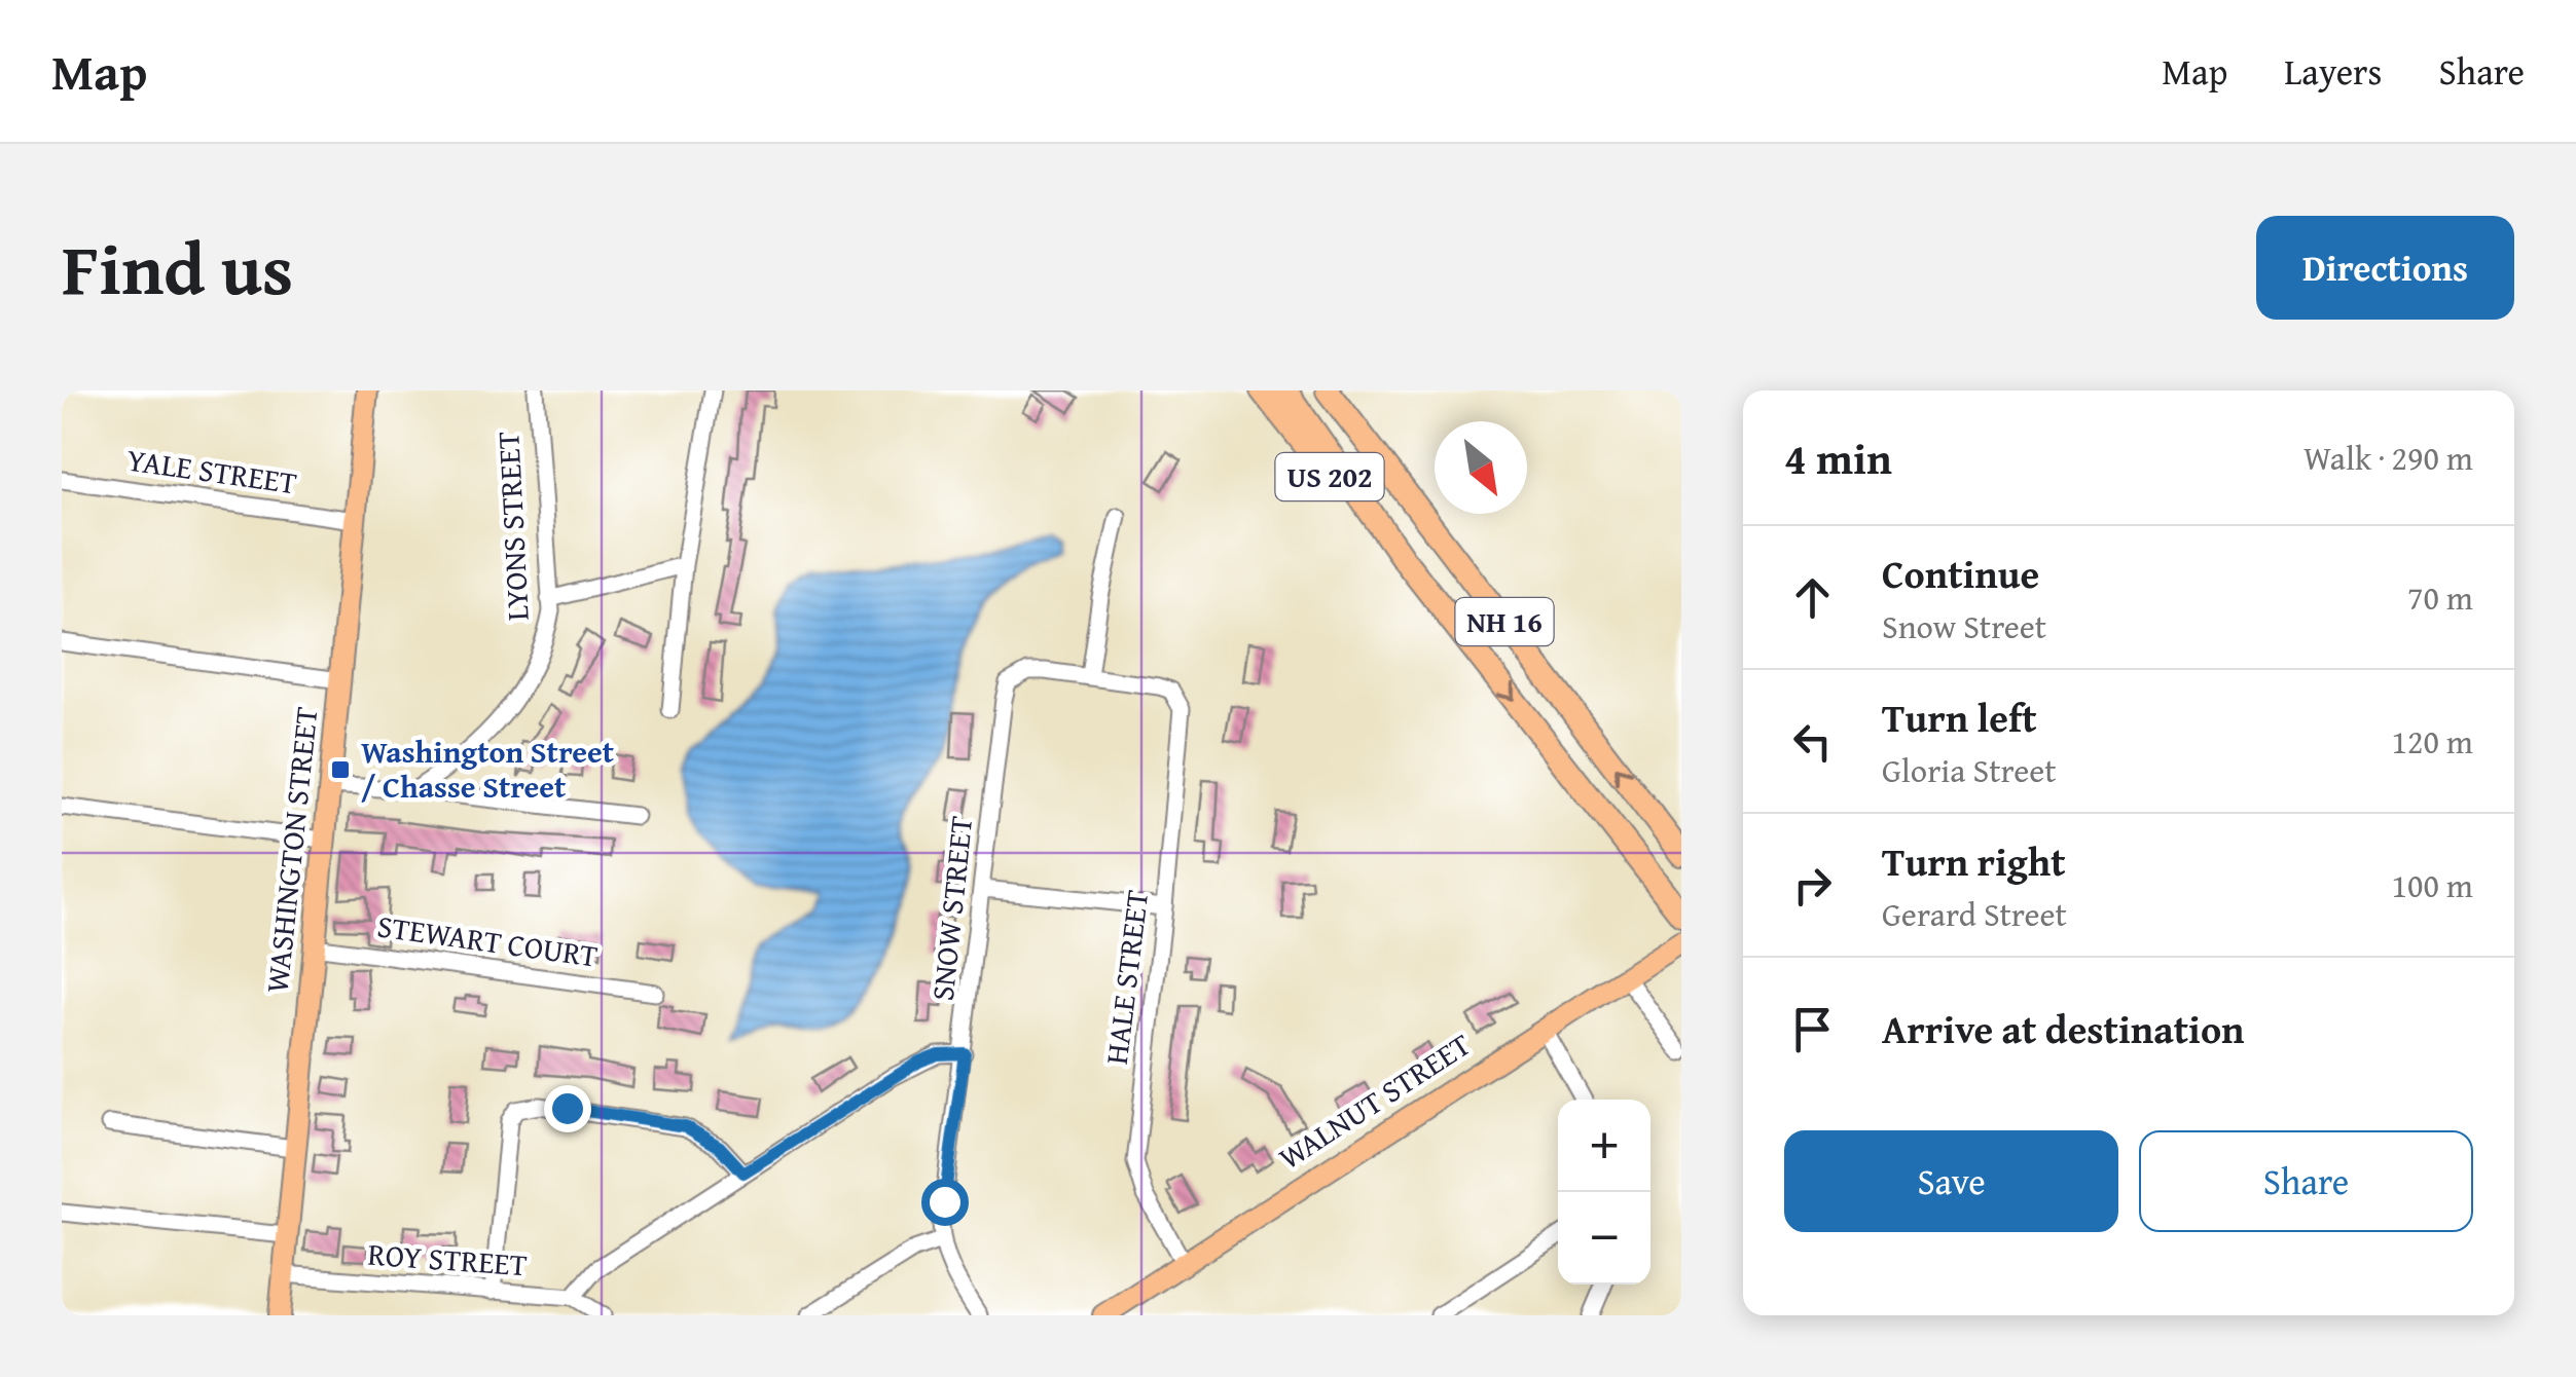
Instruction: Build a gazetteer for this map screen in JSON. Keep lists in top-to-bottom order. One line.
{"streets":{"highway":["US 202","NH 16"],"main road":["WASHINGTON STREET","WALNUT STREET"],"street":["YALE STREET","LYONS STREET","SNOW STREET","STEWART COURT","HALE STREET","ROY STREET"]},"crossings":[["YALE STREET","WASHINGTON STREET"],["US 202","NH 16"],["WASHINGTON STREET","STEWART COURT"],["WASHINGTON STREET","ROY STREET"],["SNOW STREET","HALE STREET"],["HALE STREET","WALNUT STREET"]],"places":{"transit":["Washington Street / Chasse Street"]},"north":"bottom right","page":{"header":"Map","nav":["Map","Layers","Share"],"title":"Find us","buttons":["Directions",["Save","Share"]],"heading":["4 min","Walk · 290 m"],"list":[["Continue","Snow Street","70 m"],["Turn left","Gloria Street","120 m"],["Turn right","Gerard Street","100 m"],"Arrive at destination"],"map_buttons":["+","−"]}}
